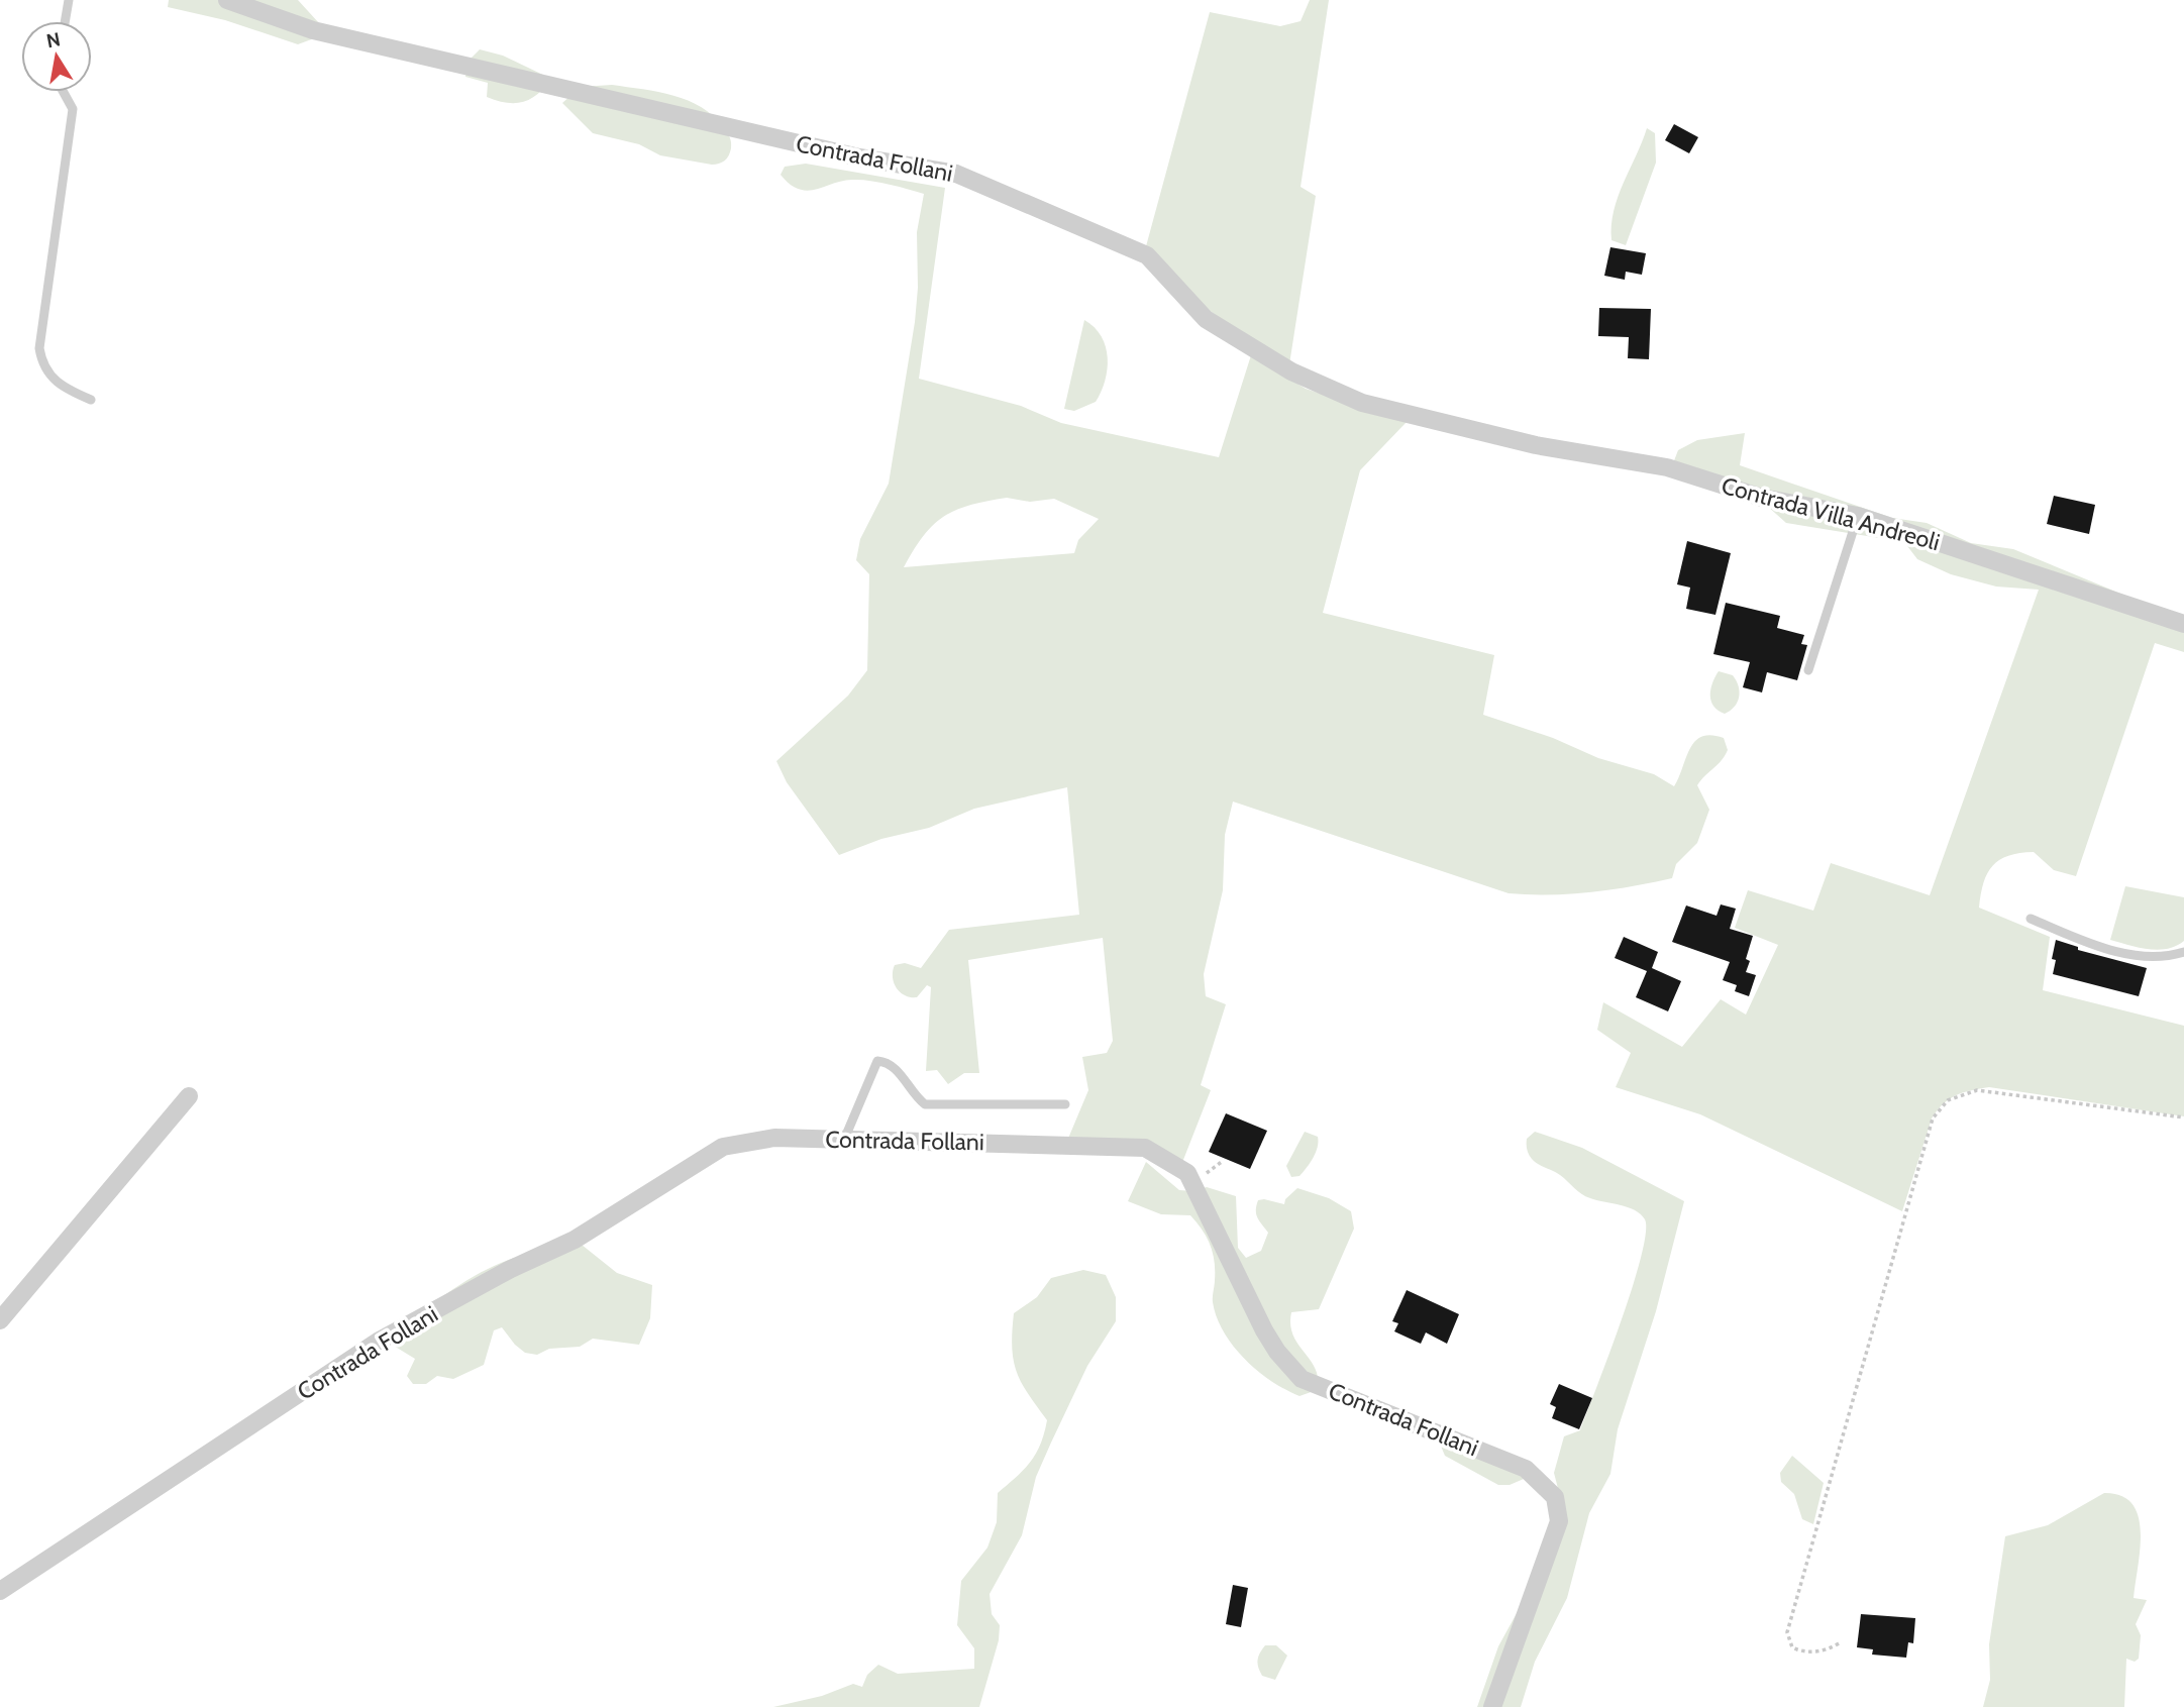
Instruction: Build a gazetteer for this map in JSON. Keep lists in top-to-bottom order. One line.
{"streets":{"street":["Contrada Follani","Contrada Villa Andreoli"]},"crossings":[["Contrada Follani","Contrada Villa Andreoli"]],"north":"top"}
